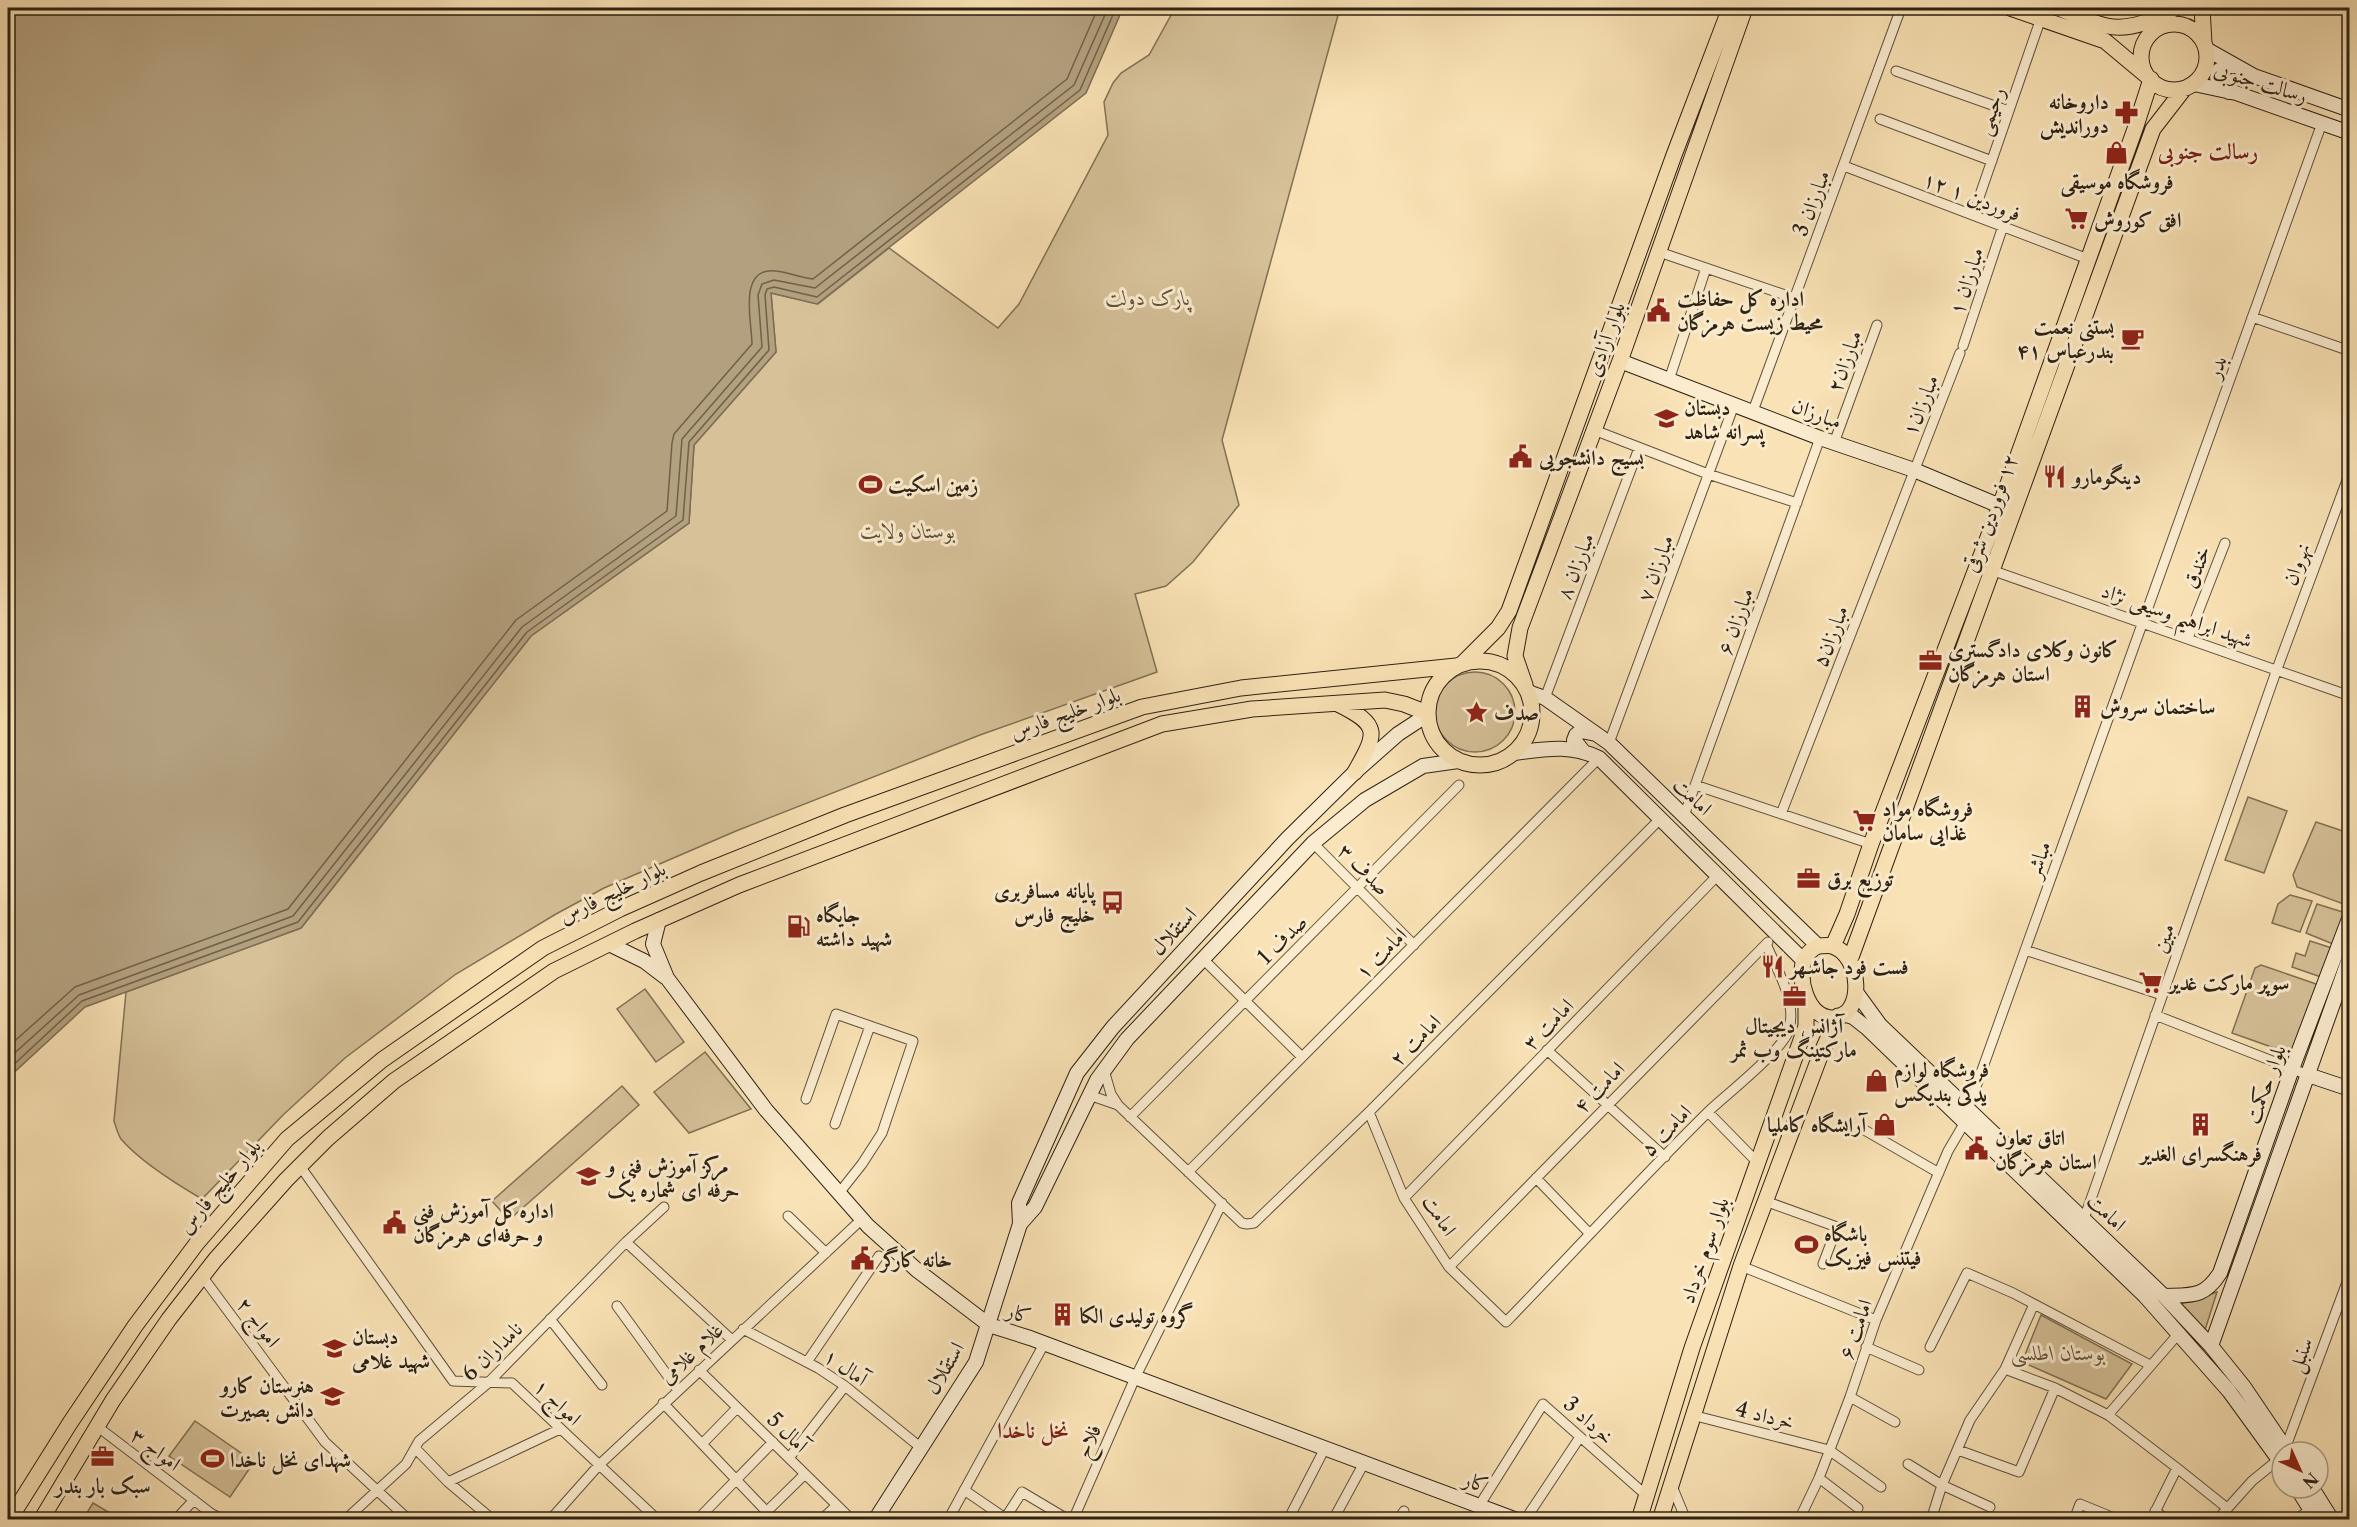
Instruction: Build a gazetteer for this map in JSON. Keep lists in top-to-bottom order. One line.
{"streets":{"main road":["بلوار آزادی","١٢ فروردین شرقی","بلوار خلیج فارس","بلوار سوم خرداد"],"street":["رسالت جنوبی","رحیمی","۱۲ فروردین ۱","مبارزان 3","مبارزان ۱","مبارزان۲","بدر","مبارزان۱","مبارزان","نهروان","مبارزان ۸","خندق","مبارزان ۷","شهید ابراهیم وسیعی نژاد","مبارزان ۶","مبارزان۵","امامت","مباشر","صدف ۳","استقلال","مبین","صدف 1","امامت ۱","امامت ۳","امامت ۲","بلوار حکمت","امامت ۴","امامت ۵","کار","امواج ۲","امامت ۶","نامداران 6","غلام غلامی","سنبل","آمال ۱","امواج ۱","خرداد 4","خرداد 3","آمال 5","فلاح","امواج ۳"]},"crossings":[["رسالت جنوبی","بدر"],["رسالت جنوبی","١٢ فروردین شرقی"],["رحیمی","۱۲ فروردین ۱"],["۱۲ فروردین ۱","مبارزان 3"],["۱۲ فروردین ۱","مبارزان ۱"],["۱۲ فروردین ۱","١٢ فروردین شرقی"],["مبارزان 3","مبارزان"],["مبارزان ۱","مبارزان۱"],["بلوار آزادی","مبارزان"],["بلوار آزادی","بلوار خلیج فارس"],["بلوار آزادی","امامت"],["بلوار آزادی","استقلال"],["مبارزان۲","مبارزان"],["مبارزان۲","مبارزان ۶"],["بدر","شهید ابراهیم وسیعی نژاد"],["بدر","مباشر"],["مبارزان۱","مبارزان"],["مبارزان۱","مبارزان۵"],["مبارزان","١٢ فروردین شرقی"],["مبارزان","مبارزان ۷"],["مبارزان","مبارزان ۶"],["مبارزان","مبارزان۵"],["١٢ فروردین شرقی","شهید ابراهیم وسیعی نژاد"],["١٢ فروردین شرقی","امامت"],["١٢ فروردین شرقی","بلوار سوم خرداد"],["نهروان","شهید ابراهیم وسیعی نژاد"],["نهروان","مبین"],["مبارزان ۸","امامت"],["خندق","شهید ابراهیم وسیعی نژاد"],["مبارزان ۷","امامت"],["شهید ابراهیم وسیعی نژاد","مباشر"],["شهید ابراهیم وسیعی نژاد","مبین"],["مبارزان ۶","امامت"],["بلوار خلیج فارس","امامت"],["بلوار خلیج فارس","استقلال"],["بلوار خلیج فارس","امواج ۲"],["بلوار خلیج فارس","امواج ۱"],["بلوار خلیج فارس","امواج ۳"],["امامت","مباشر"],["امامت","استقلال"],["امامت","مبین"],["امامت","امامت ۱"],["امامت","امامت ۳"],["امامت","امامت ۲"],["امامت","بلوار حکمت"],["امامت","امامت ۴"],["امامت","امامت ۵"],["امامت","بلوار سوم خرداد"],["امامت","امامت ۶"],["مباشر","امامت ۶"],["صدف ۳","استقلال"],["صدف ۳","صدف 1"],["صدف ۳","امامت ۱"],["استقلال","کار"],["استقلال","آمال ۱"],["صدف 1","امامت ۲"],["امامت ۱","امامت ۲"],["امامت ۲","فلاح"],["امامت ۴","امامت ۵"],["بلوار سوم خرداد","خرداد 4"],["بلوار سوم خرداد","خرداد 3"],["کار","غلام غلامی"],["کار","خرداد 3"],["کار","فلاح"],["امواج ۲","نامداران 6"],["امامت ۶","خرداد 4"],["نامداران 6","امواج ۱"],["غلام غلامی","آمال ۱"],["غلام غلامی","امواج ۱"],["غلام غلامی","آمال 5"]],"districts":["رسالت جنوبی","نخل ناخدا"],"parks":["پارک دولت","بوستان ولایت","بوستان اطلسی"],"places":{"pharmacy":["داروخانه دوراندیش"],"shop":["فروشگاه موسیقی","فروشگاه لوازم یدکی بندیکس","آرایشگاه کاملیا"],"supermarket":["افق کوروش","فروشگاه مواد غذایی سامان","سوپر مارکت غدیر"],"public building":["اداره کل حفاظت محیط زیست هرمزگان","بسیج دانشجویی","اتاق تعاون استان هرمزگان","اداره‌کل آموزش فنى و حرفه‌اى هرمزگان","خانه کارگر"],"cafe":["بستنی نعمت بندرعباس ۴۱"],"school or university":["دبستان پسرانه شاهد","مرکز آموزش فنی و حرفه ای شماره یک","دبستان شهید غلامی","هنرستان کارو دانش بصیرت"],"restaurant":["دینگومارو","فست فود جاشـهر"],"sports":["زمین اسکیت","باشگاه فیتنس فیزیک","شهدای نخل ناخدا"],"office":["کانون وکلای دادگستری استان هرمزگان","توزیع برق","آژانس دیجیتال مارکتینگ وب ثمر","سبک بار بندر"],"building":["ساختمان سروش","فرهنگسرای الغدیر","گروه تولیدی الکا"],"place":["صدف"],"bus stop":["پایانه مسافربری خلیج فارس"],"fuel station":["جایگاه شهید داشته"]},"north":"bottom right"}
